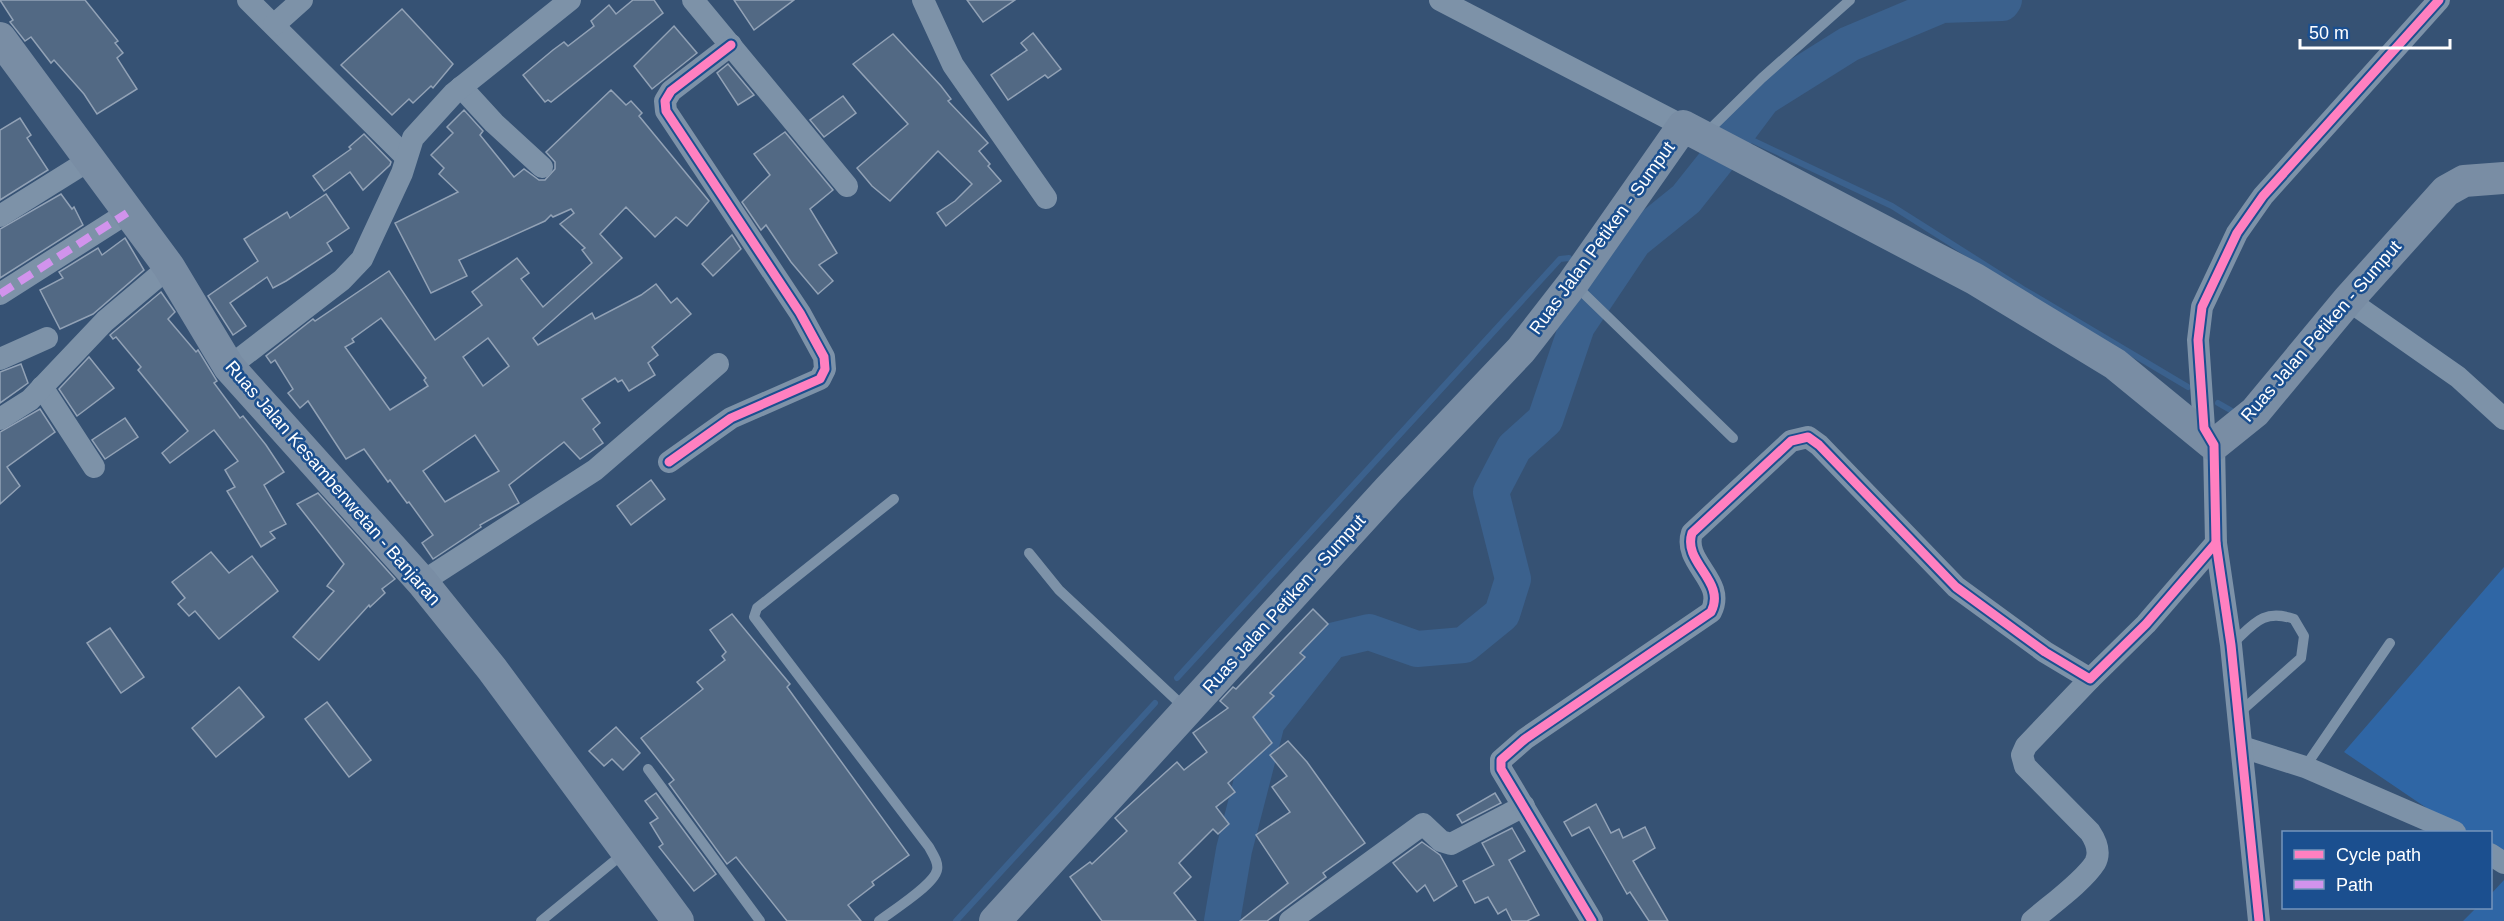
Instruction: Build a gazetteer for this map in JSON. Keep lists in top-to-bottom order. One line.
{"streets":{"main road":["Ruas Jalan Petiken - Sumput","Ruas Jalan Kesambenwetan - Banjaran"]},"legend":["Cycle path","Path"],"scale_bar":"50 m"}
